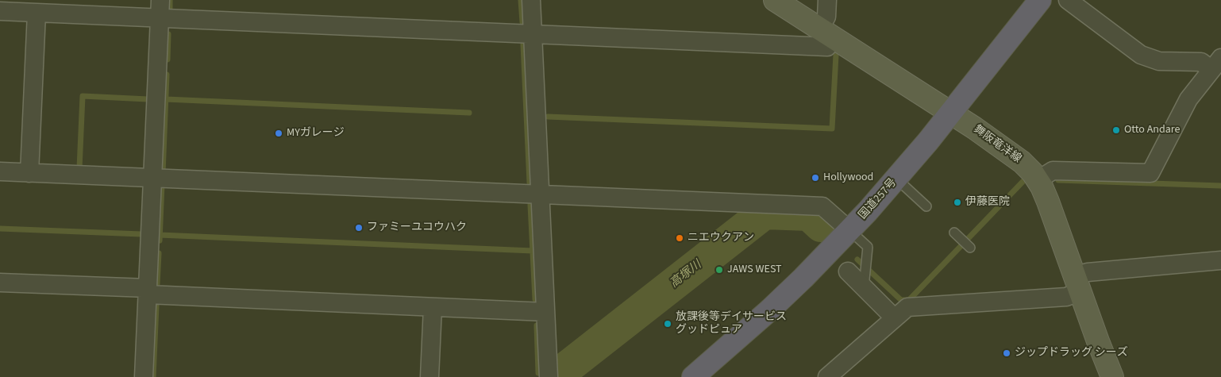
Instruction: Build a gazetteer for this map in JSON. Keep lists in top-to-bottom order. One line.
{"streets":{"highway":["国道257号"],"main road":["舞阪竜洋線"]},"crossings":[["舞阪竜洋線","国道257号"]],"water":["高塚川"],"places":["Otto Andare","MYガレージ","Hollywood","伊藤医院","ファミーユコウハク","ニエウクアン","JAWS WEST","放課後等デイサービス グッドピュア","ジップドラッグ シーズ"]}
